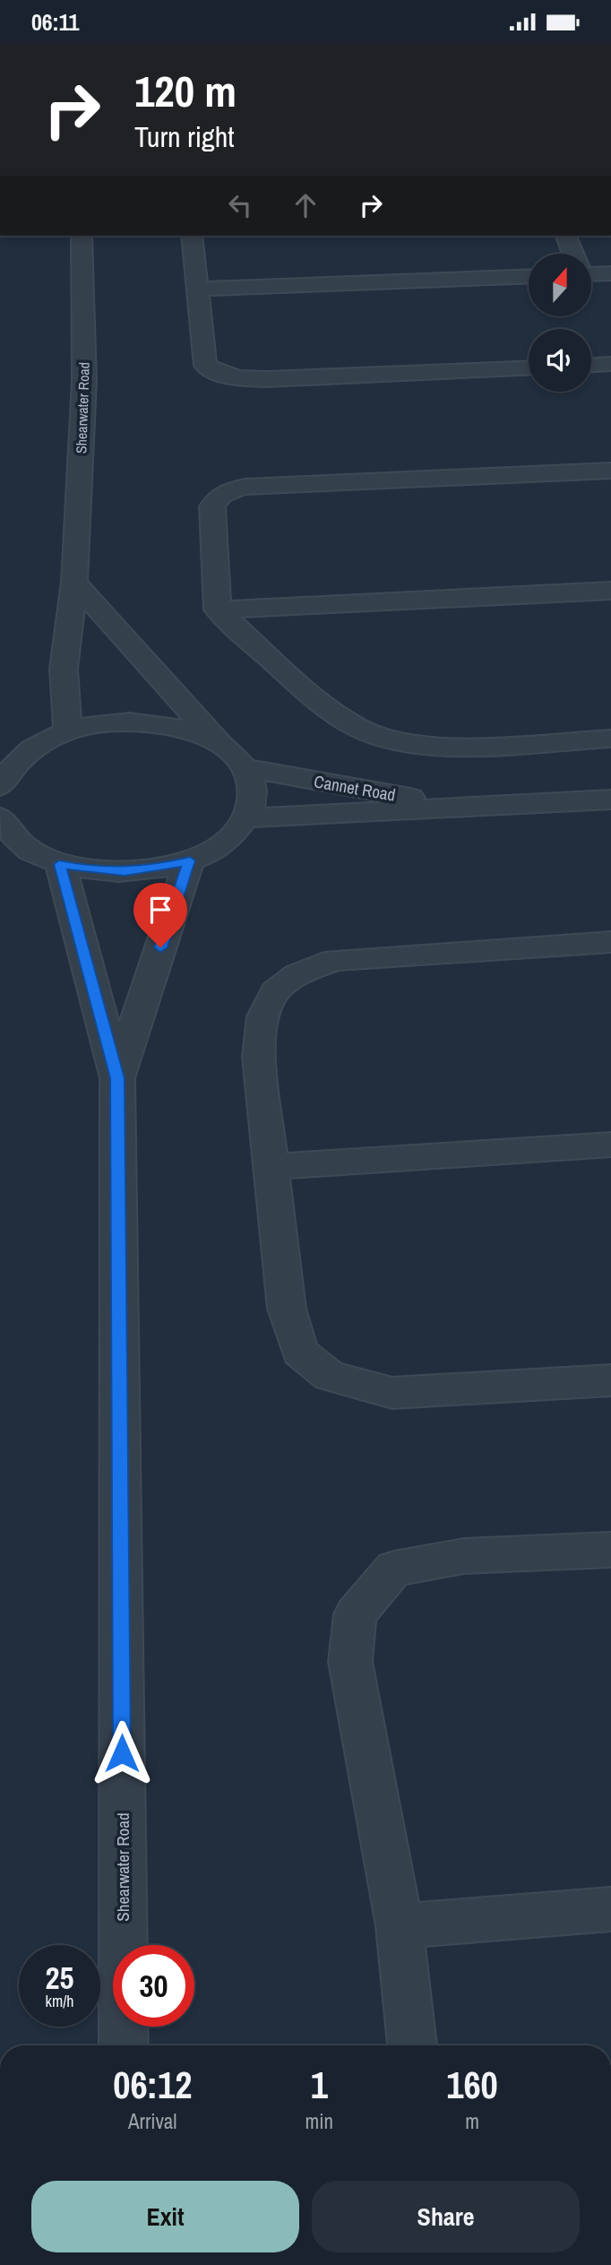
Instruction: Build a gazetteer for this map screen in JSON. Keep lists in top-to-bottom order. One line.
{"streets":{"street":["Shearwater Road","Cannet Road"]},"north":"top","page":{"status":"06:11","turn":["120 m","Turn right"],"speed":"25 km/h","limit":"30","eta":["06:12","Arrival","1","min","160","m"],"buttons":["Exit","Share"]}}
